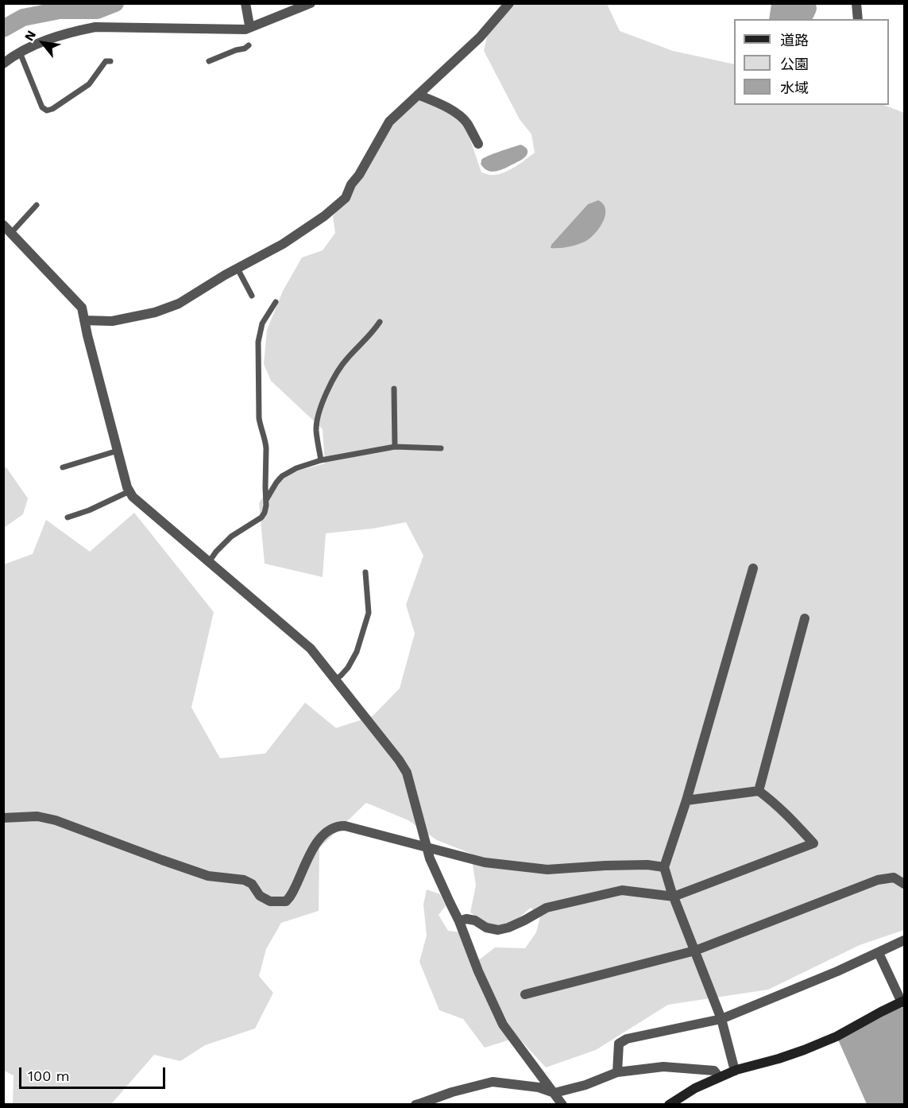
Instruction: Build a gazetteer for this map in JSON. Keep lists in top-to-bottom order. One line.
{"legend":["道路","公園","水域"],"scale_bar":"100 m","north":"top left"}
